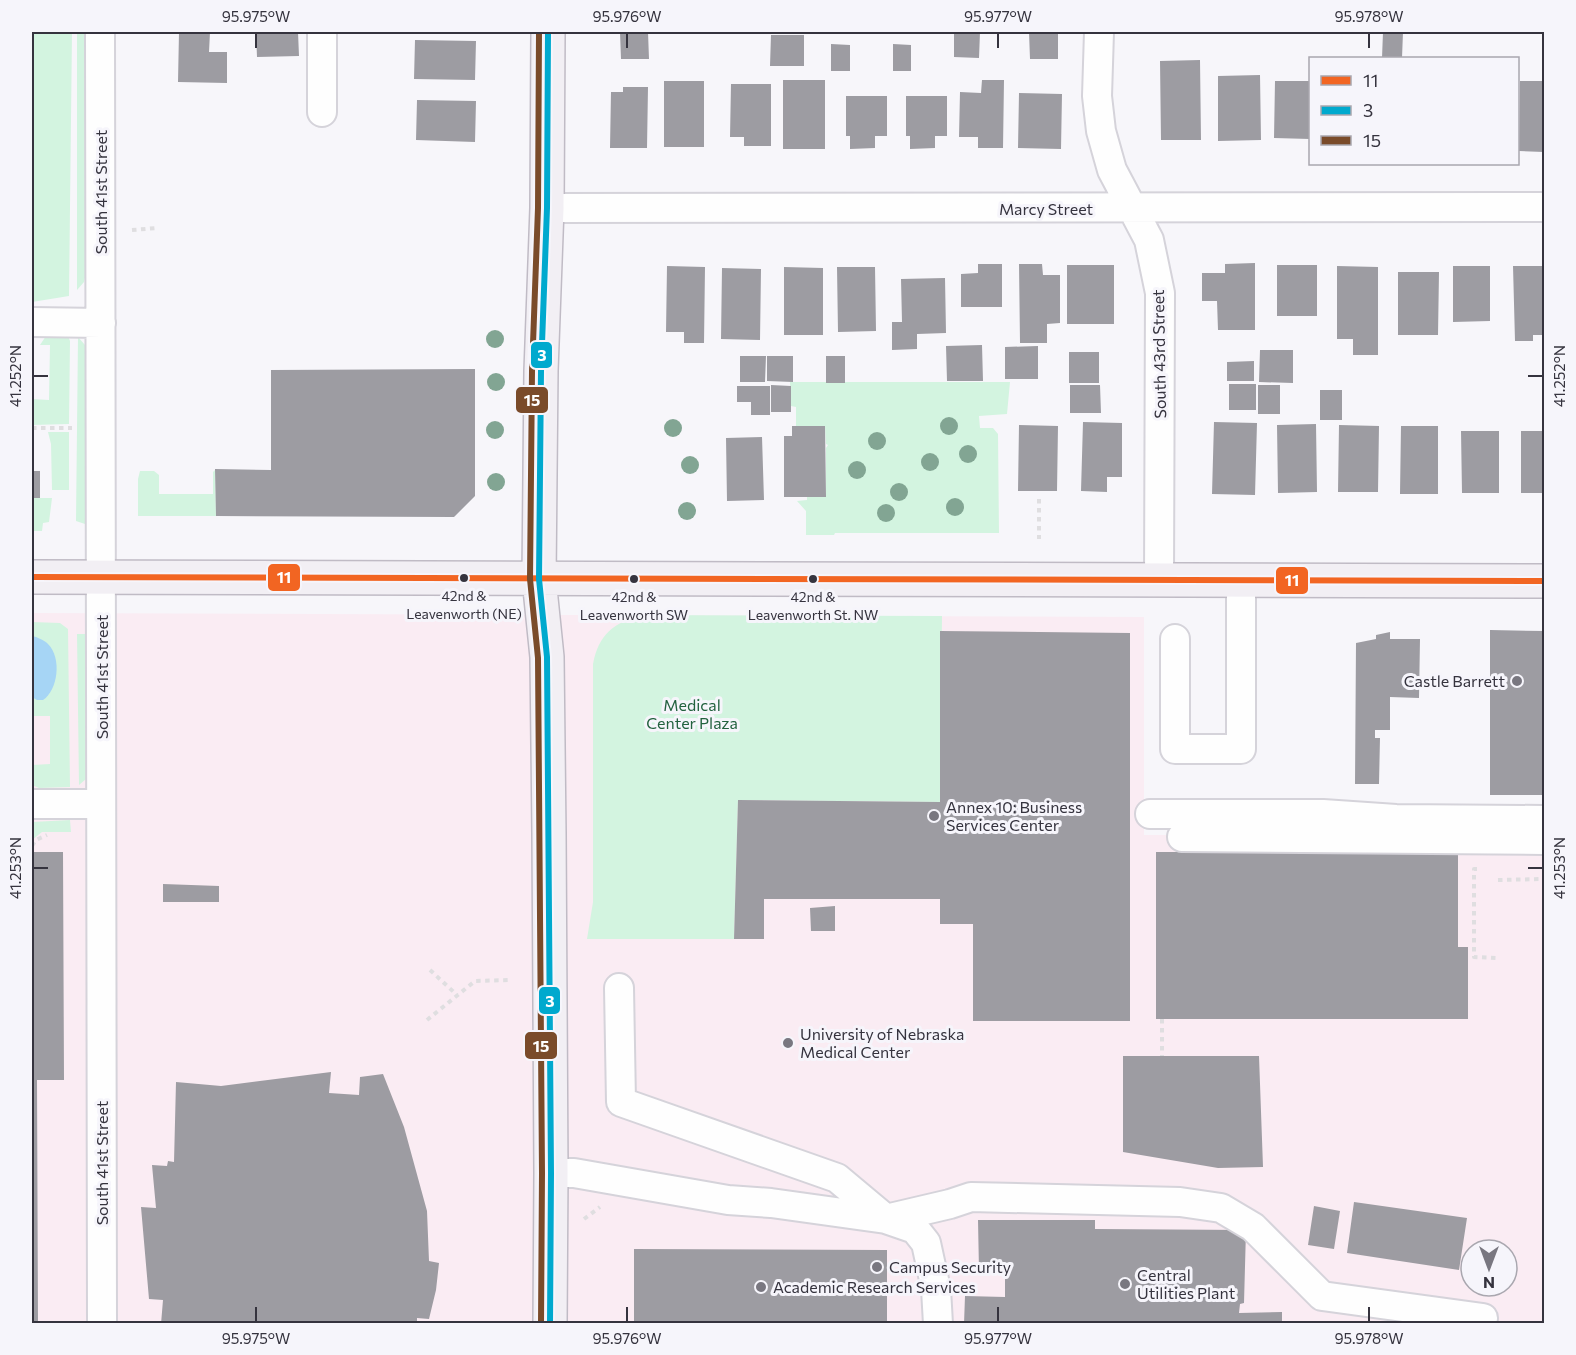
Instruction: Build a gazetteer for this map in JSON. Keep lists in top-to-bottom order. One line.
{"streets":{"street":["South 41st Street","Marcy Street","South 43rd Street"]},"crossings":[["Marcy Street","South 43rd Street"]],"parks":["Medical Center Plaza"],"places":["42nd & Leavenworth (NE)","42nd & Leavenworth SW","42nd & Leavenworth St. NW","Castle Barrett","Annex 10: Business Services Center","University of Nebraska Medical Center","Campus Security","Central Utilities Plant","Academic Research Services"],"lines":["transit line 3","transit line 15","transit line 11"],"legend":["11","3","15"],"north":"bottom","coordinates":["95.975°W","95.976°W","95.977°W","95.978°W","41.252°N","41.253°N"]}
